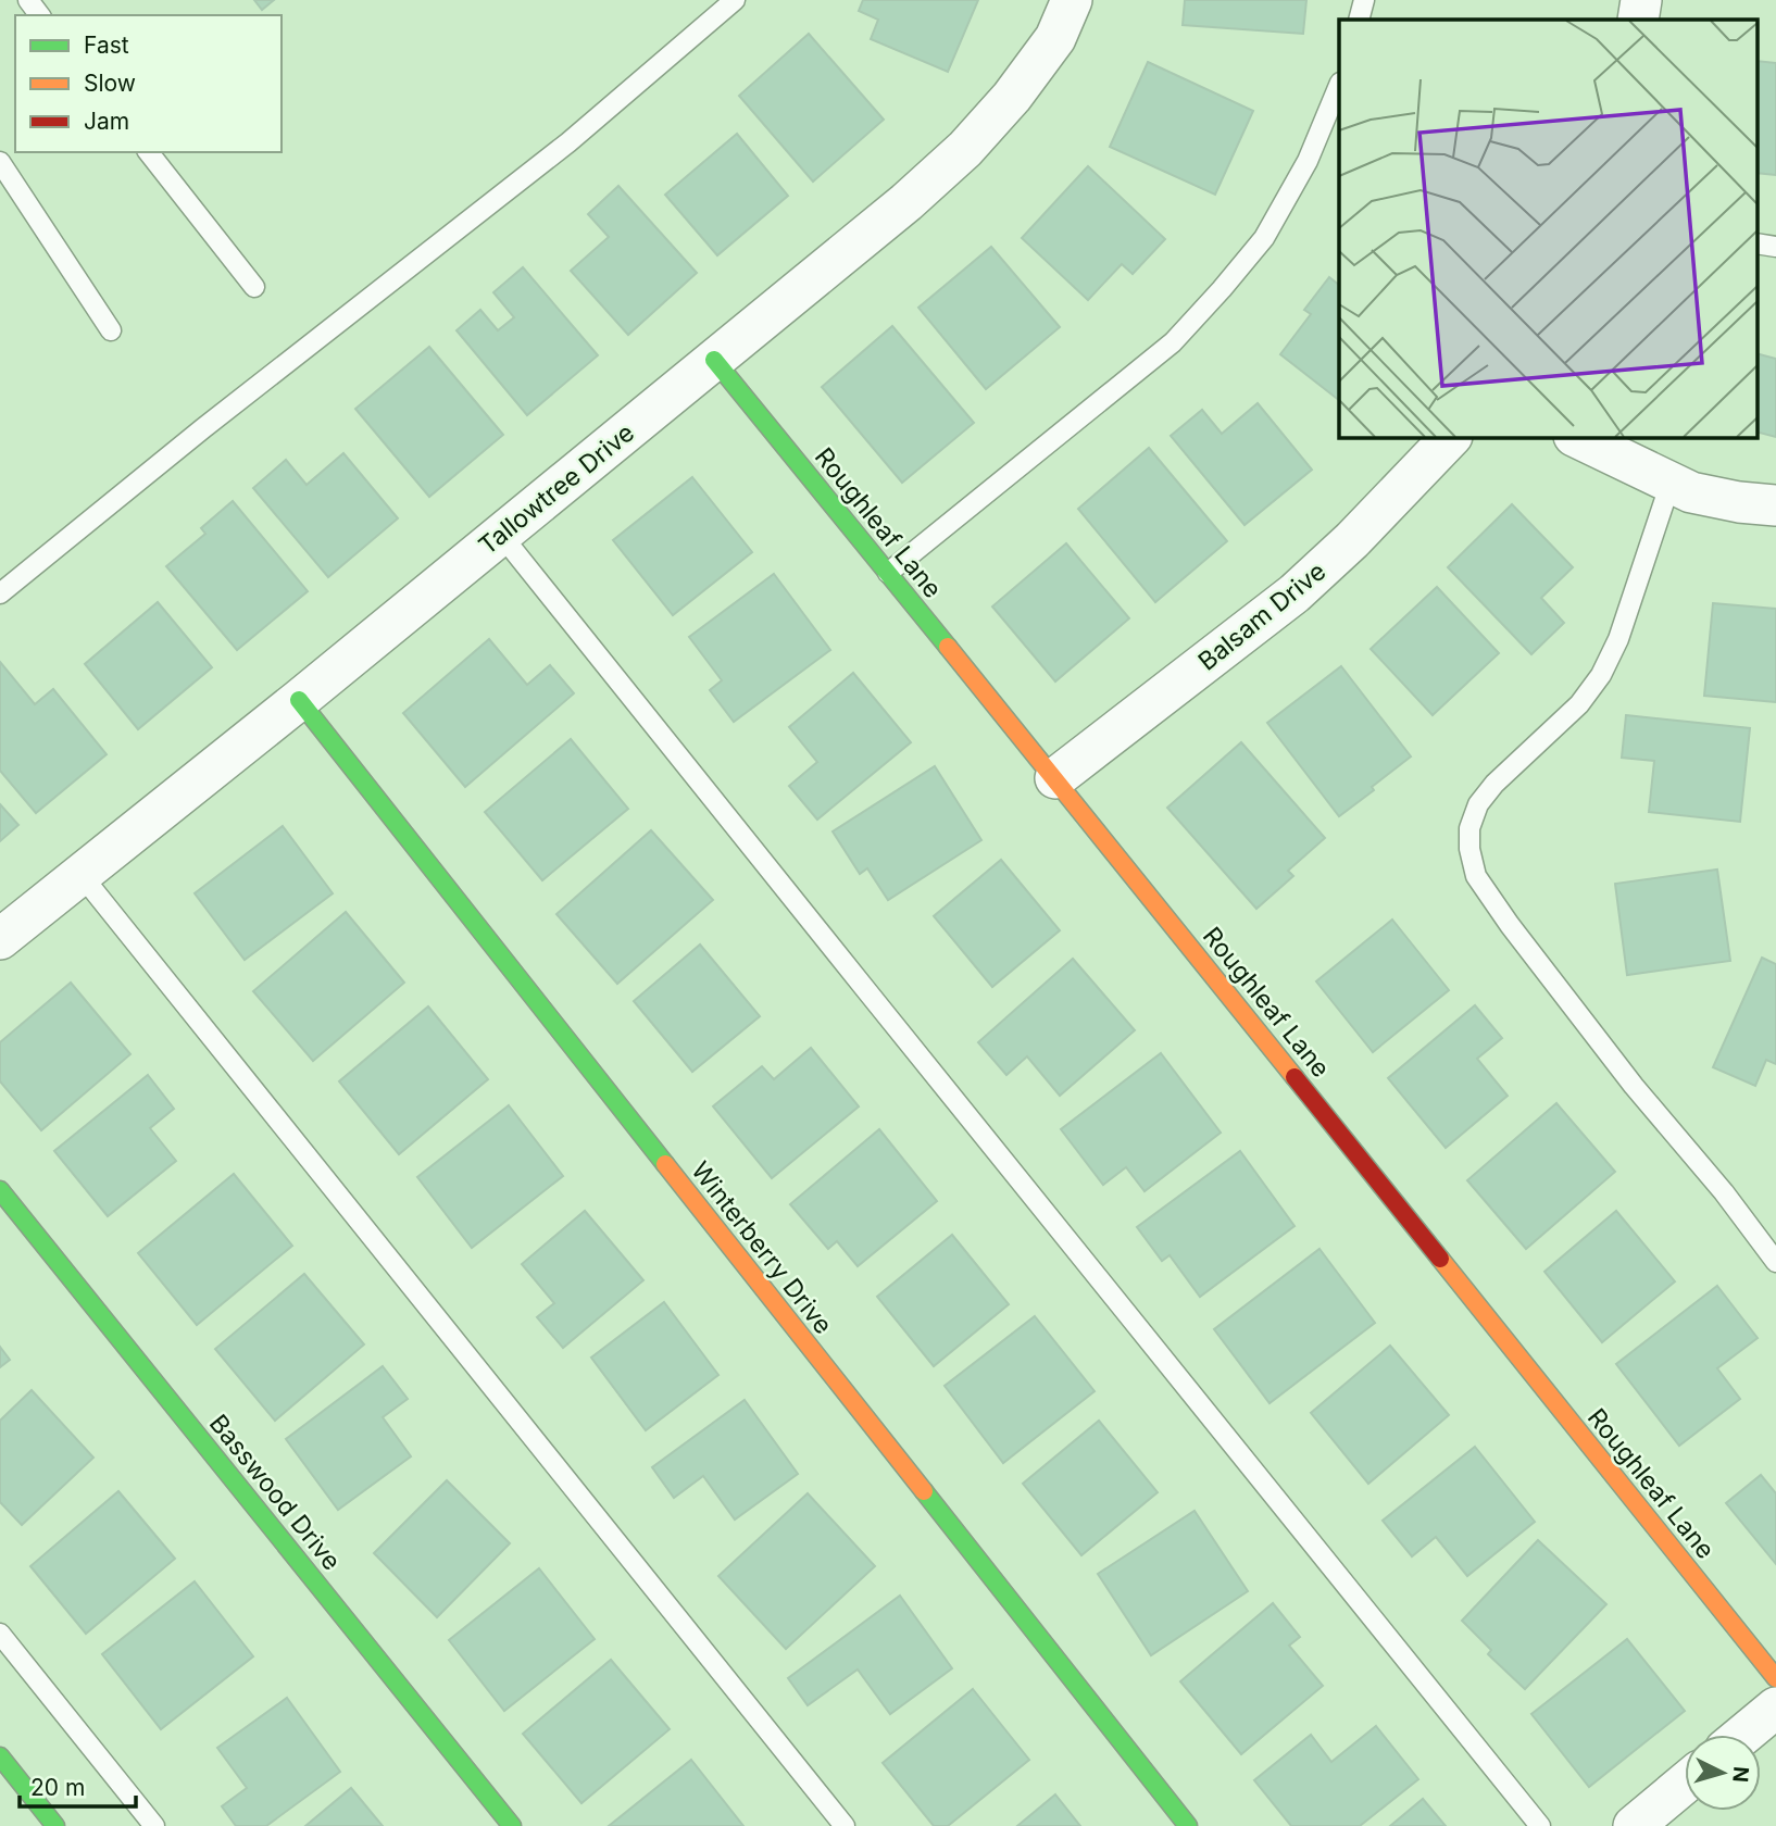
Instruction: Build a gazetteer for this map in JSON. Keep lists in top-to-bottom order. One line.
{"streets":{"street":["Tallowtree Drive","Roughleaf Lane","Balsam Drive","Winterberry Drive","Basswood Drive"]},"crossings":[["Tallowtree Drive","Roughleaf Lane"],["Tallowtree Drive","Winterberry Drive"],["Roughleaf Lane","Balsam Drive"]],"legend":["Fast","Slow","Jam"],"scale_bar":"20 m","north":"right"}
